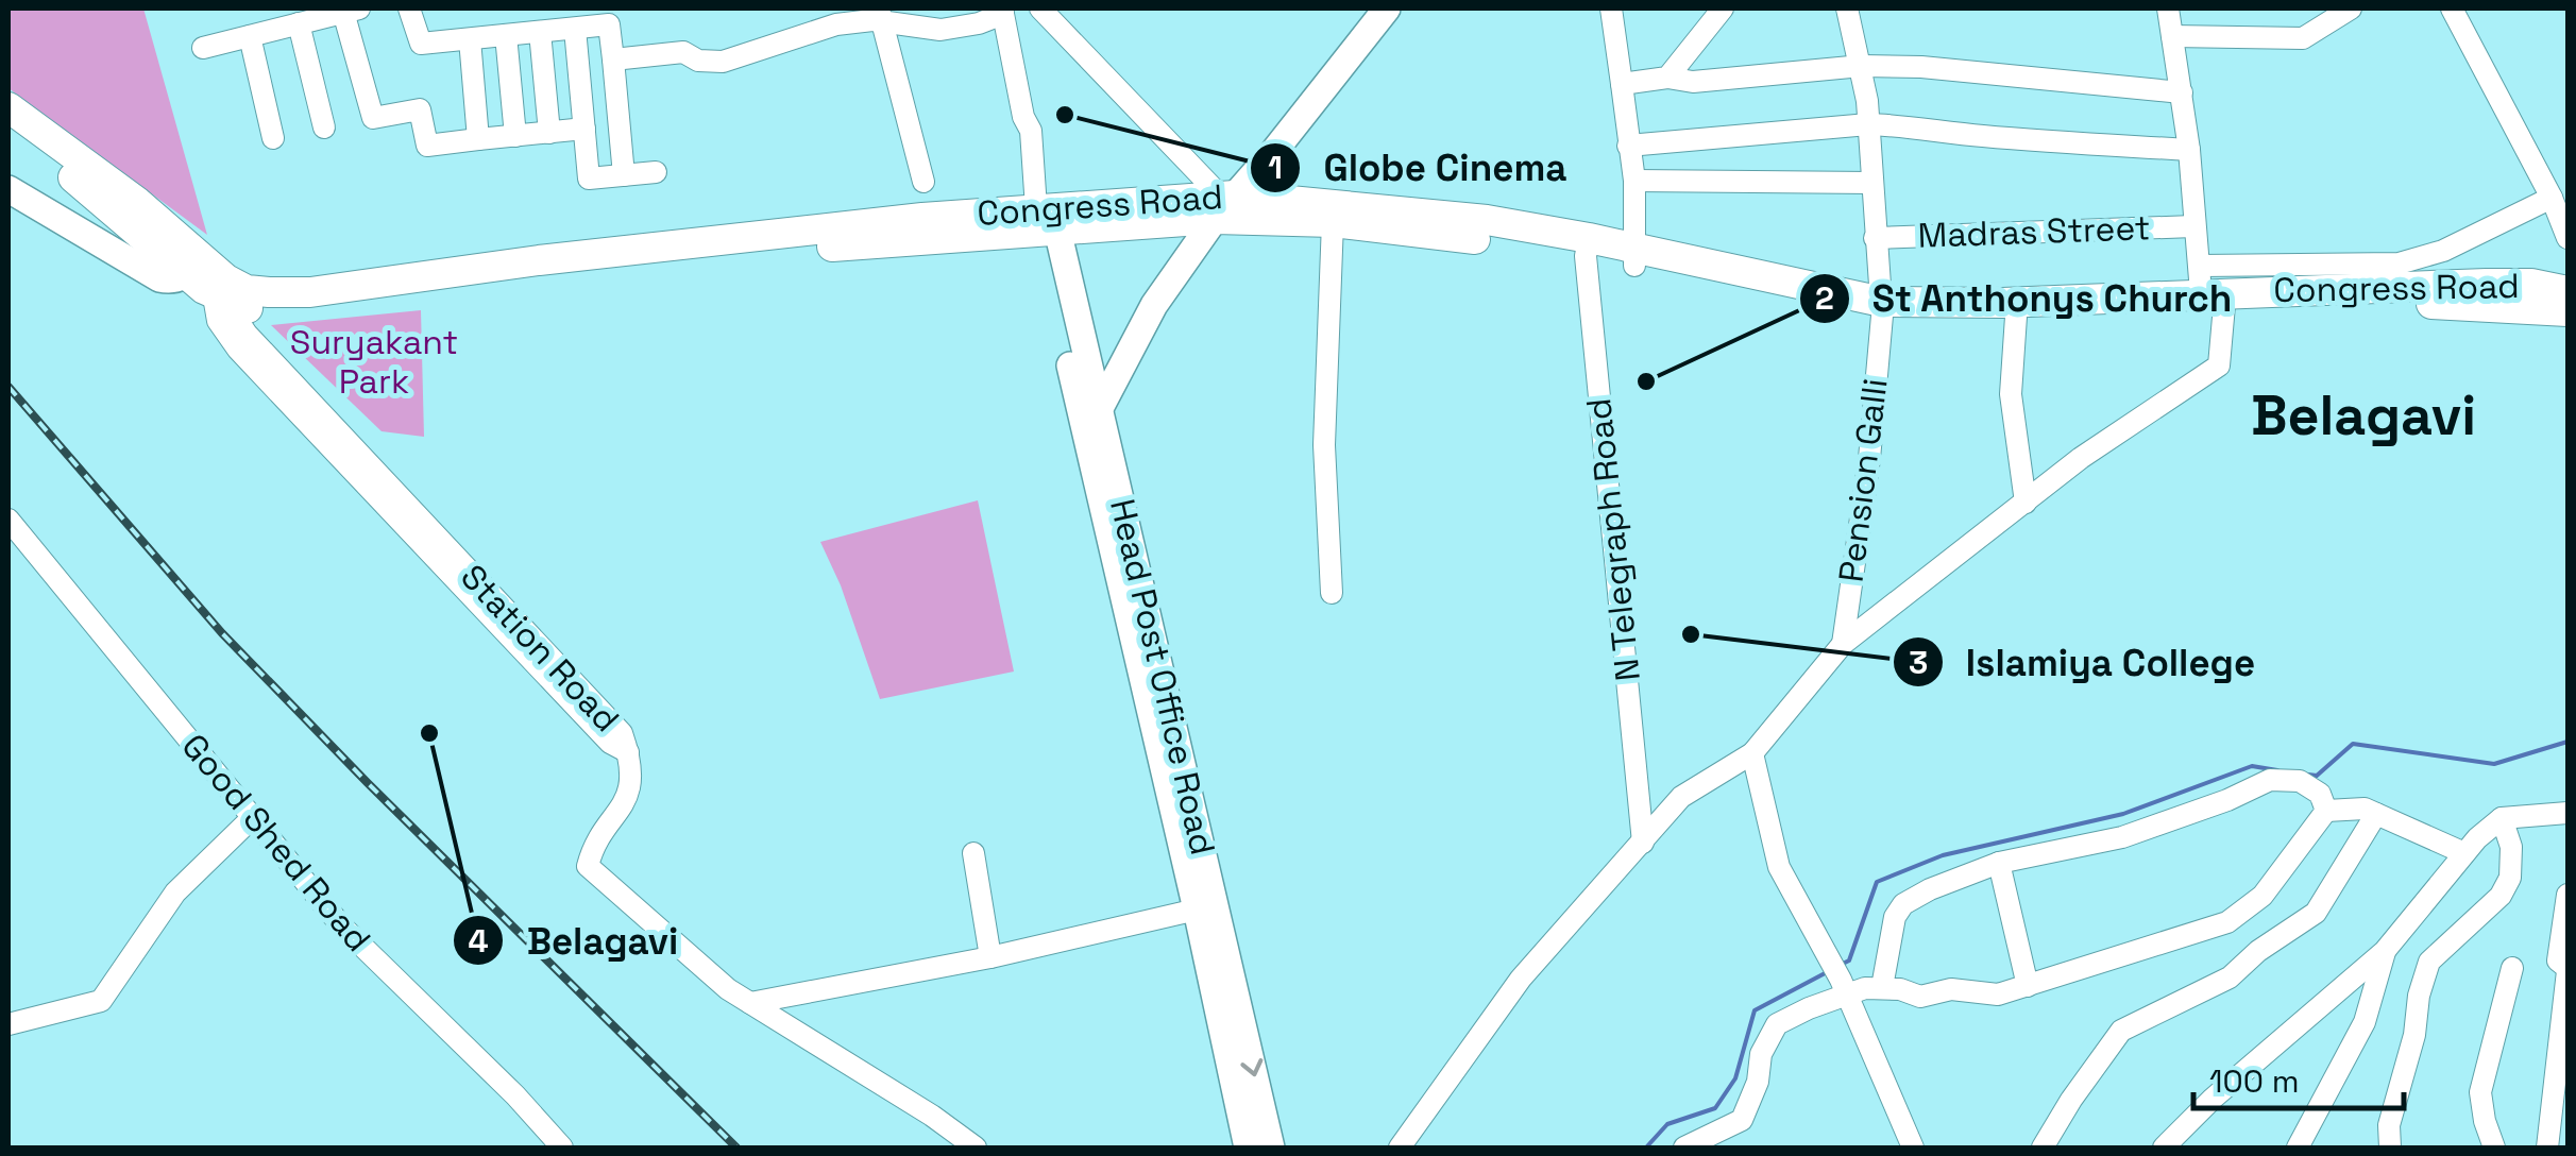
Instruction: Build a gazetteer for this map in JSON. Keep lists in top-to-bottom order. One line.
{"streets":{"highway":["Congress Road"],"main road":["Head Post Office Road"],"street":["Madras Street","Pension Galli","N Telegraph Road","Station Road","Good Shed Road"]},"crossings":[["Congress Road","Pension Galli"],["Congress Road","N Telegraph Road"],["Congress Road","Station Road"],["Congress Road","Head Post Office Road"],["Madras Street","Pension Galli"]],"districts":["Belagavi"],"parks":["Suryakant Park"],"places":["Globe Cinema","St Anthonys Church","Islamiya College","Belagavi"],"scale_bar":"100 m"}
